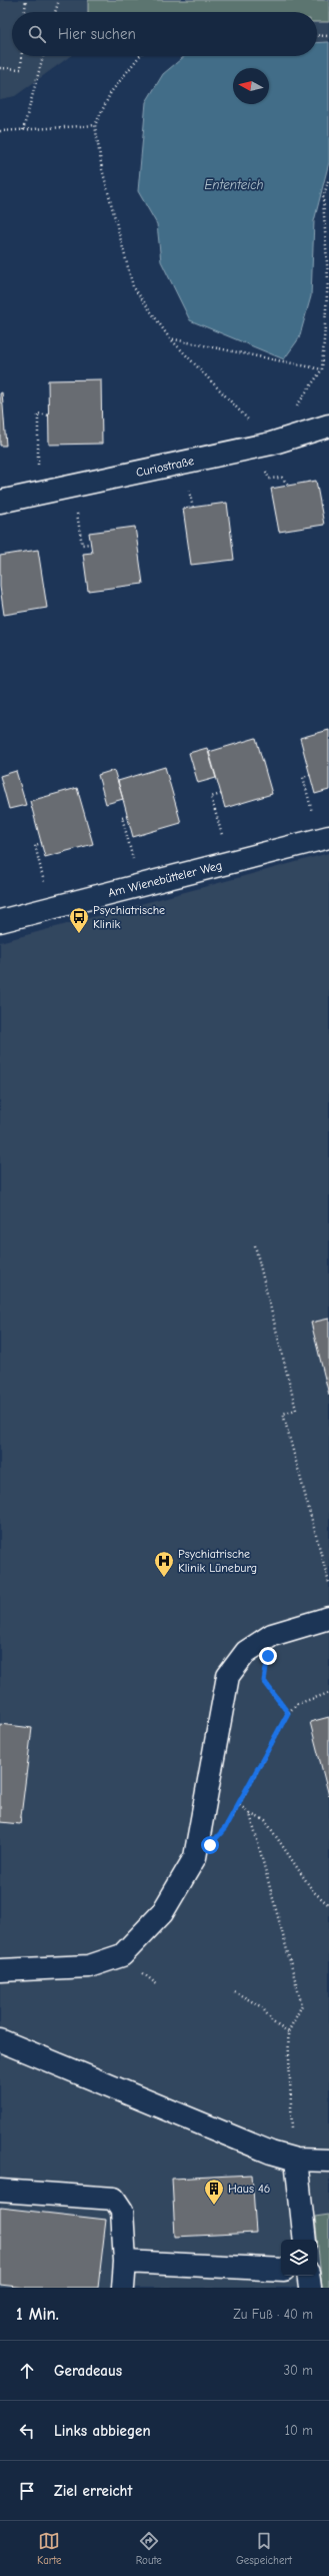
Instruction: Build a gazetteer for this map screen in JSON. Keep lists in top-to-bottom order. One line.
{"streets":{"street":["Curiostraße","Am Wienebütteler Weg"]},"water":["Ententeich"],"places":{"bus stop":["Psychiatrische Klinik"],"hospital":["Psychiatrische Klinik Lüneburg"],"building":["Haus 46"]},"north":"left","page":{"search":"Hier suchen","heading":["1 Min.","Zu Fuß · 40 m"],"list":[["Geradeaus","30 m"],["Links abbiegen","10 m"],"Ziel erreicht"],"nav":["Karte","Route","Gespeichert"]}}
